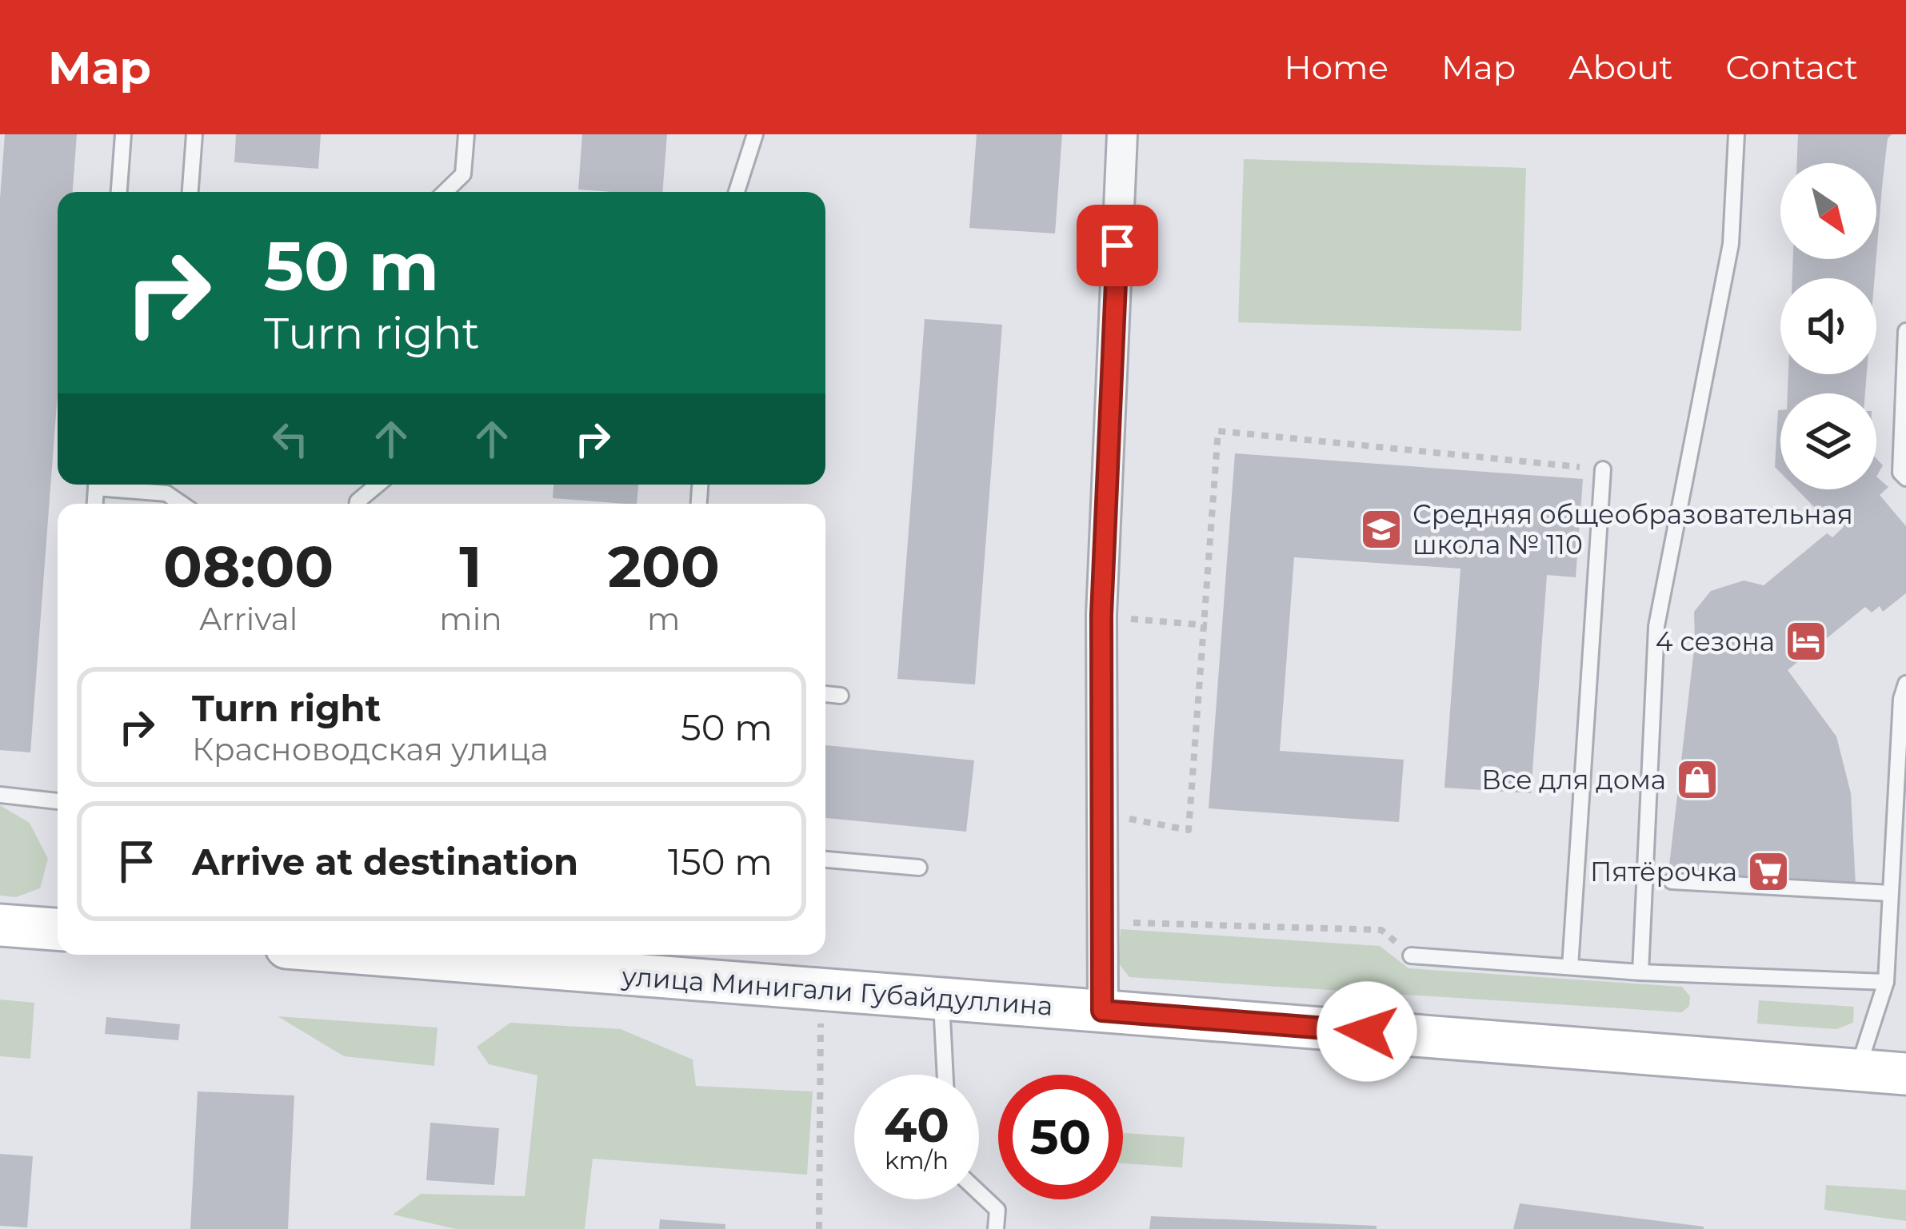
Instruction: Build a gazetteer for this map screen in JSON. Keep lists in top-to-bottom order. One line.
{"streets":{"main road":["улица Минигали Губайдуллина"]},"places":{"school or university":["Средняя общеобразовательная школа № 110"],"hotel":["4 сезона"],"shop":["Все для дома"],"supermarket":["Пятёрочка"]},"north":"bottom right","page":{"header":"Map","nav":["Home","Map","About","Contact"],"turn":["50 m","Turn right"],"eta":["08:00","Arrival","1","min","200","m"],"list":[{"name":"Turn right","note":"Красноводская улица","value":"50 m"},{"name":"Arrive at destination","value":"150 m"}],"speed":"40 km/h","limit":"50"}}
